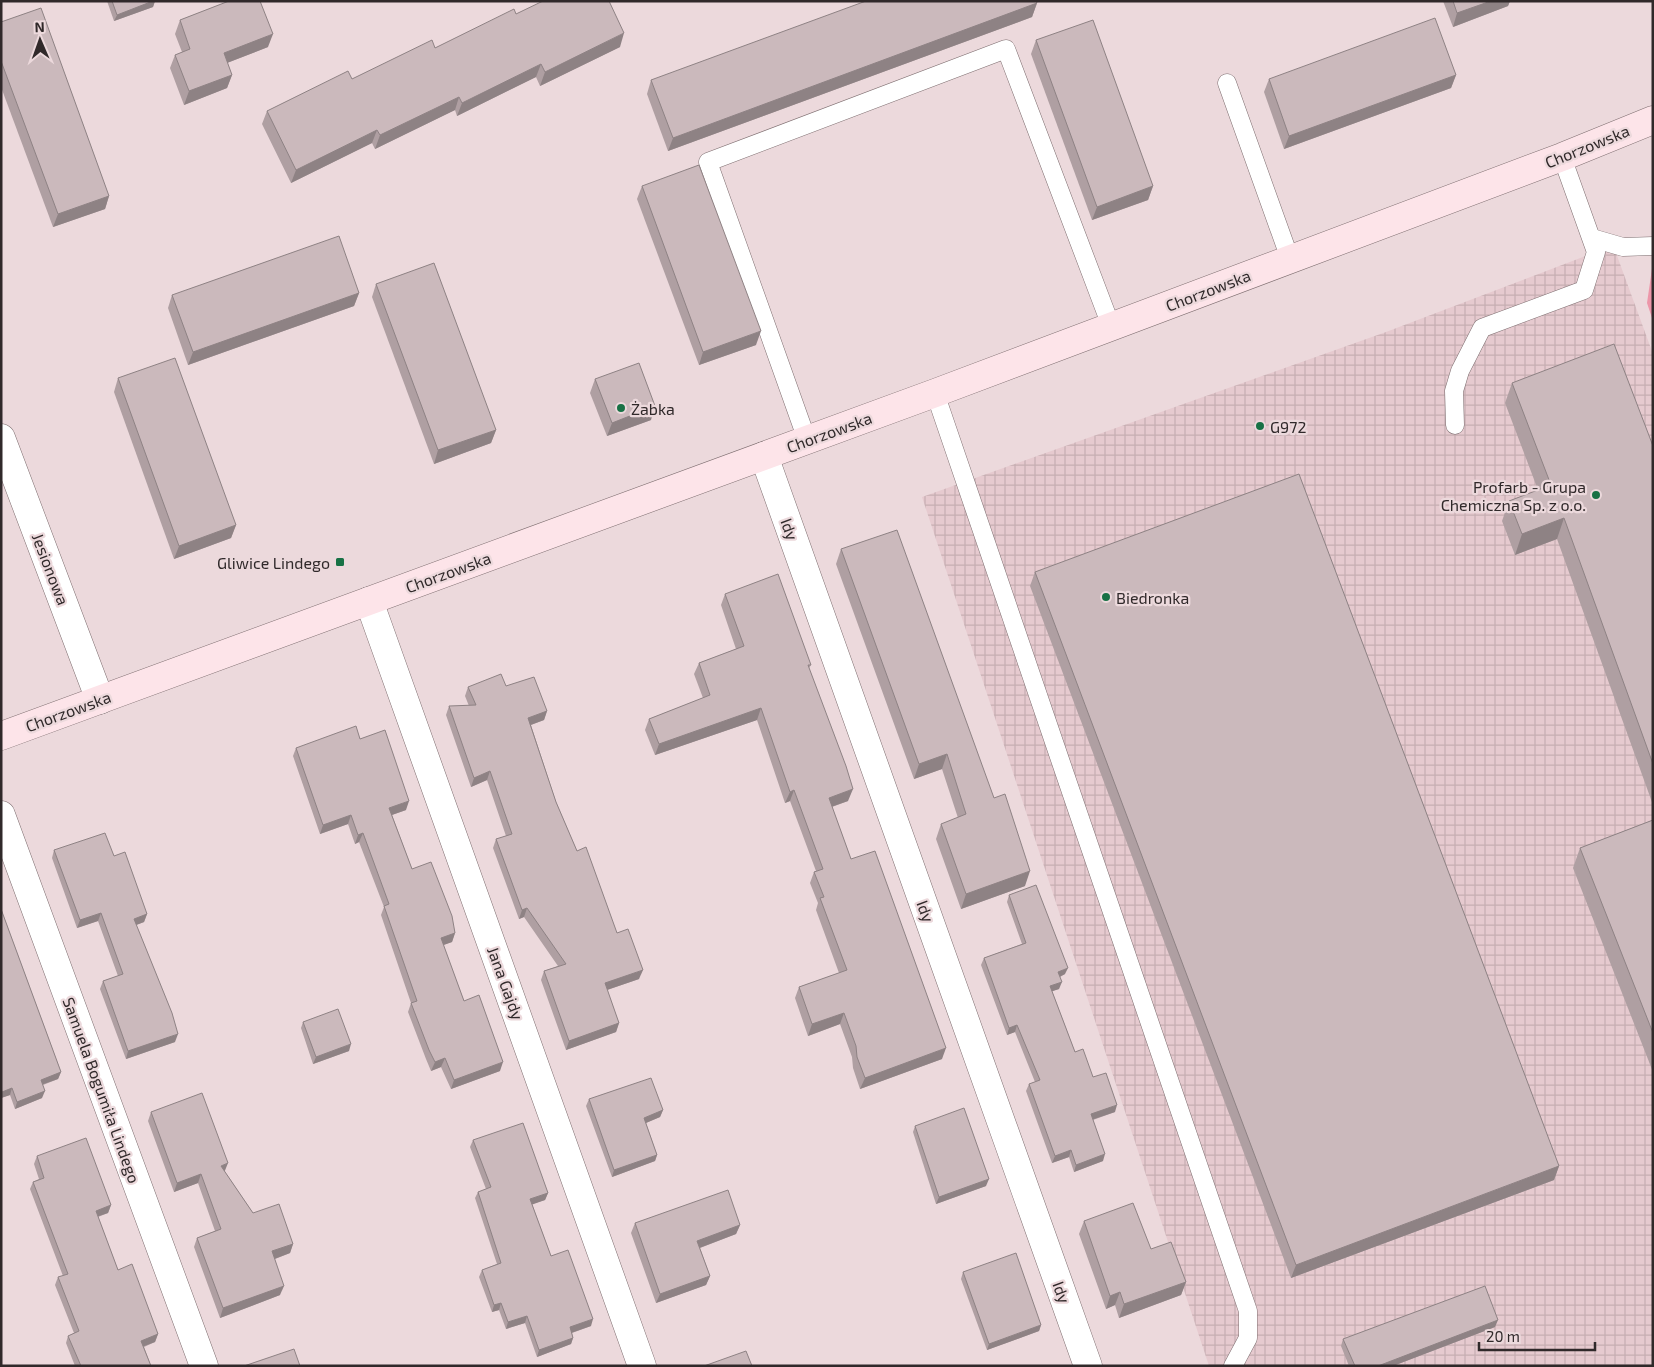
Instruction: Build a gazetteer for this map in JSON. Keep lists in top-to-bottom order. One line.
{"streets":{"main road":["Chorzowska"],"street":["Idy","Jesionowa","Jana Gajdy","Samuela Bogumiła Lindego"]},"crossings":[["Chorzowska","Idy"],["Chorzowska","Jesionowa"],["Chorzowska","Jana Gajdy"]],"places":{"other":["Żabka","G972","Profarb - Grupa Chemiczna Sp. z o.o.","Biedronka"],"transit":["Gliwice Lindego"]},"scale_bar":"20 m","north":"top"}
